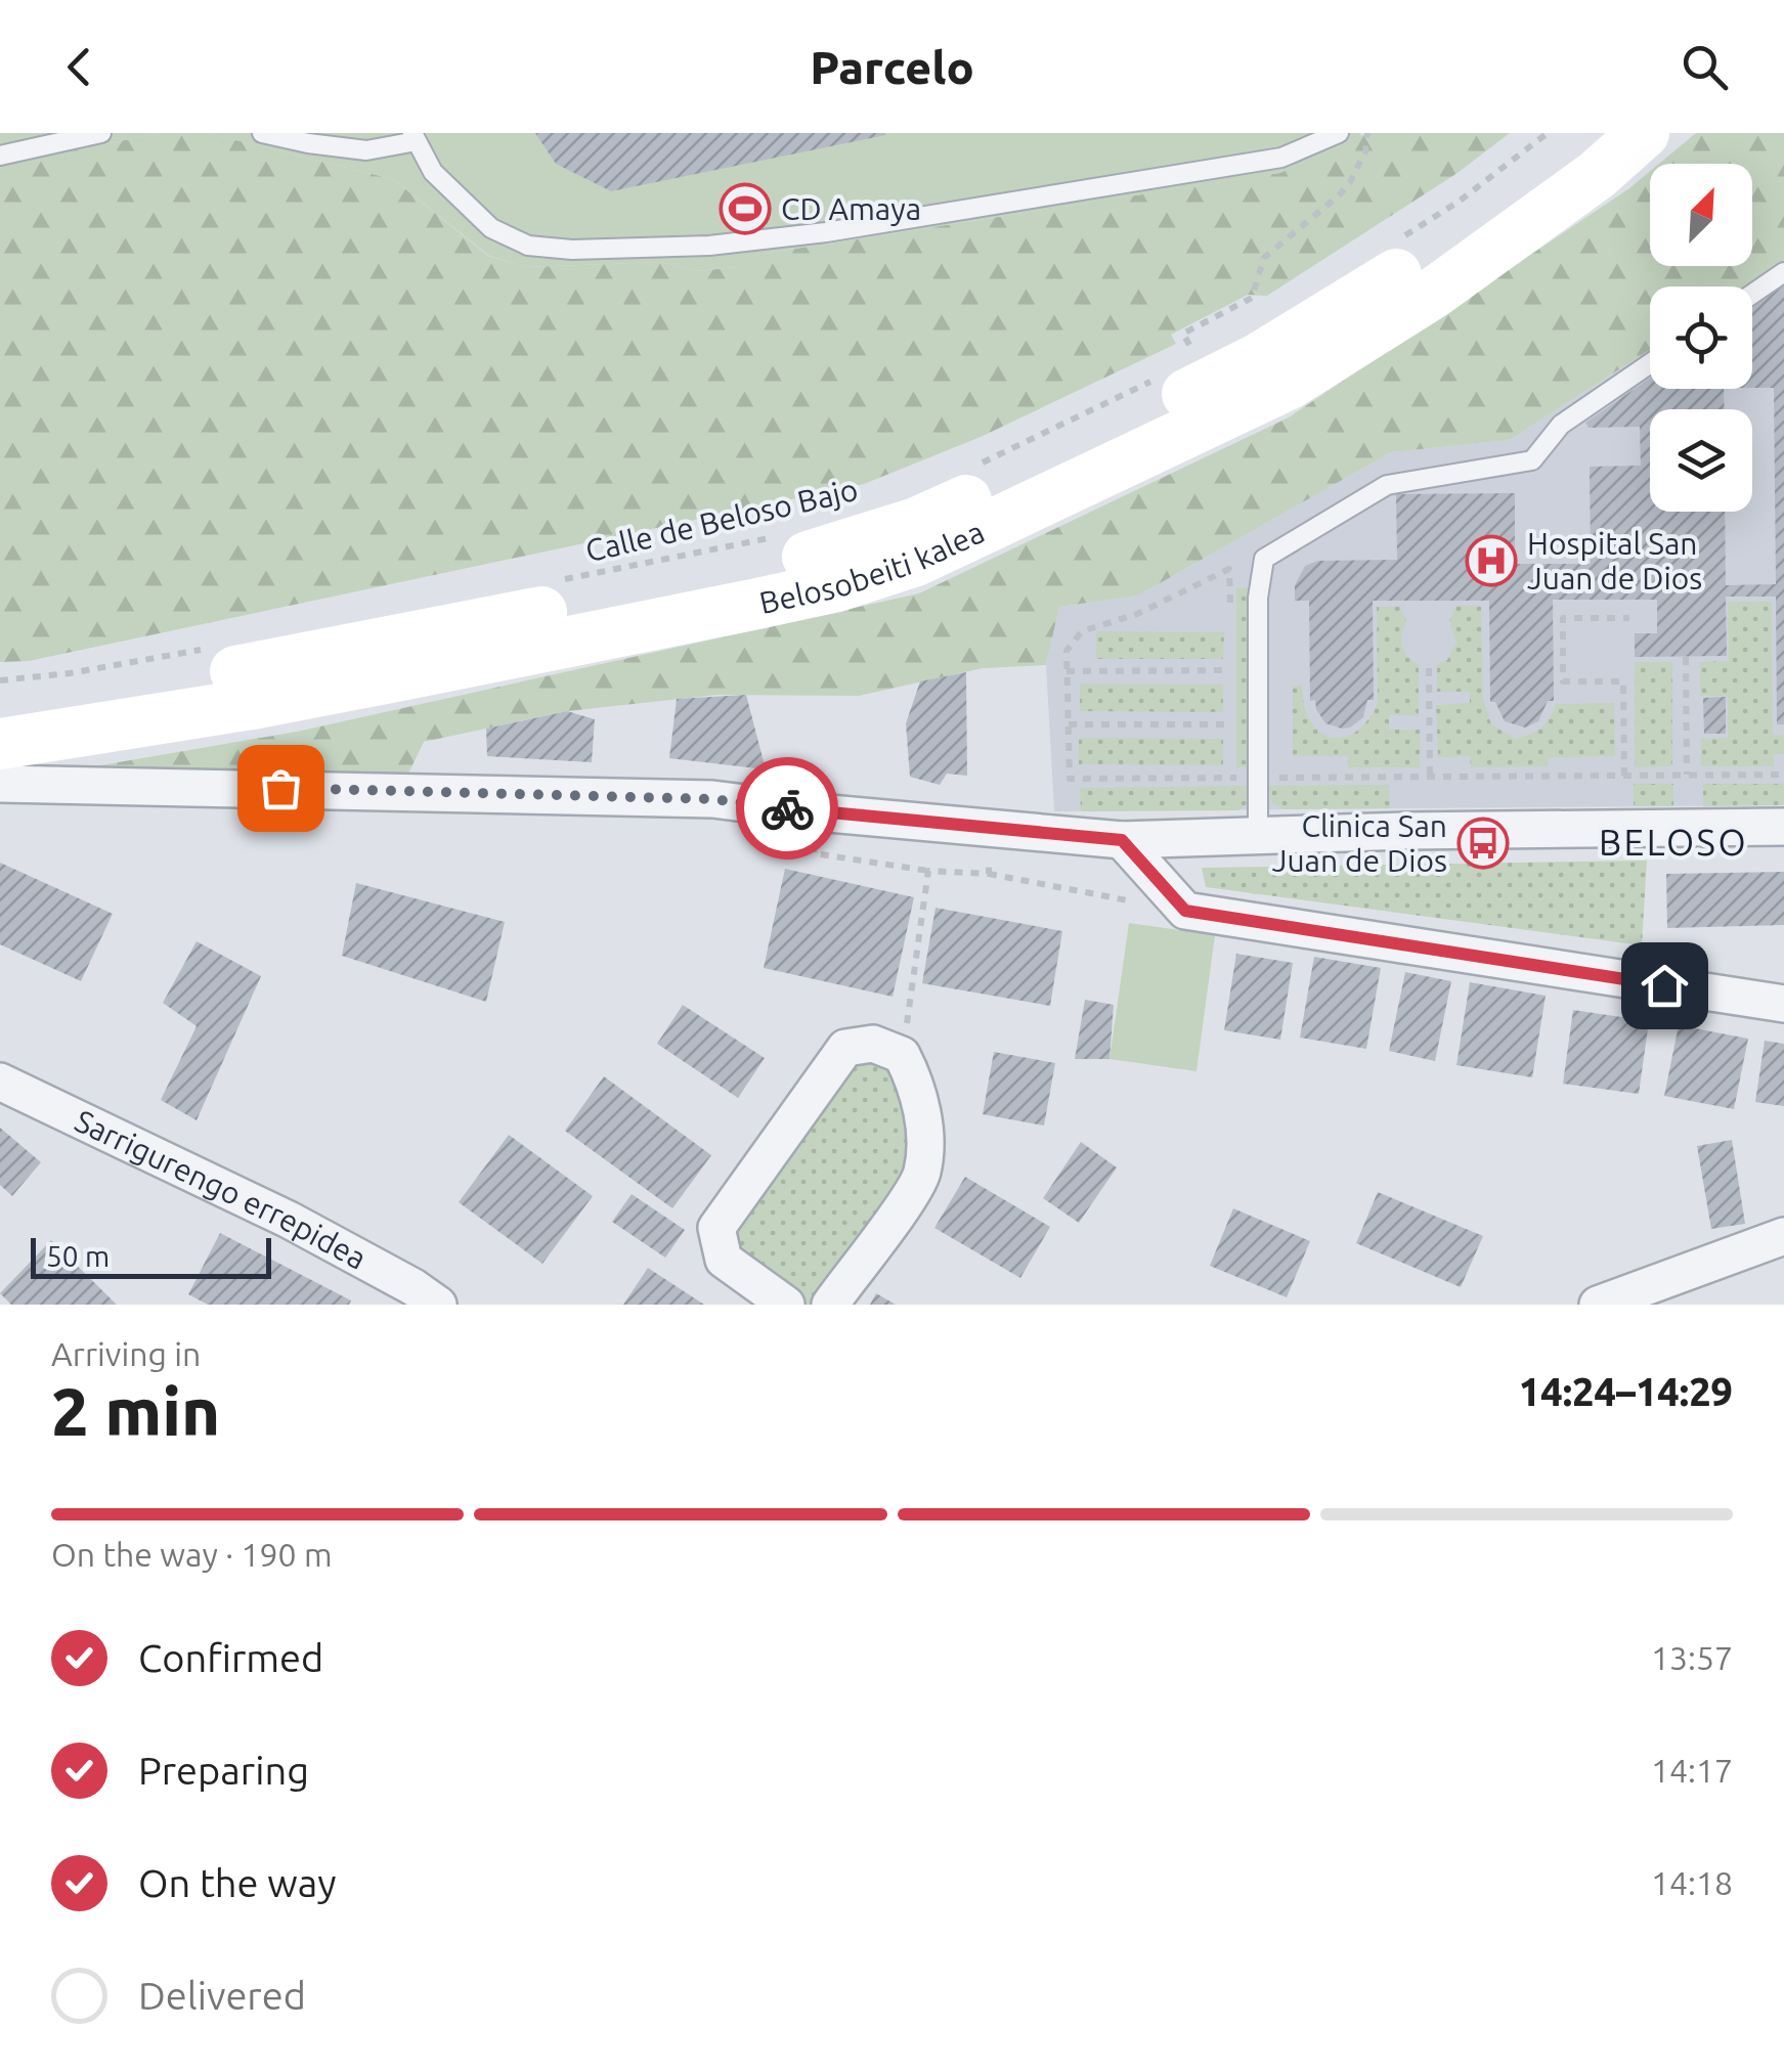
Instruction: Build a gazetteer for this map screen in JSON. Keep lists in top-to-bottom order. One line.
{"streets":{"main road":["Belosobeiti kalea"],"street":["Sarrigurengo errepidea"],"path":["Calle de Beloso Bajo"]},"districts":["BELOSO"],"places":{"sports":["CD Amaya"],"hospital":["Hospital San Juan de Dios"],"bus stop":["Clinica San Juan de Dios"]},"scale_bar":"50 m","north":"top right","page":{"header":"Parcelo","scale":"50 m","heading":["2 min","Arriving in","14:24–14:29"],"bar":"On the way · 190 m","list":[["Confirmed","13:57"],["Preparing","14:17"],["On the way","14:18"],"Delivered"]}}
